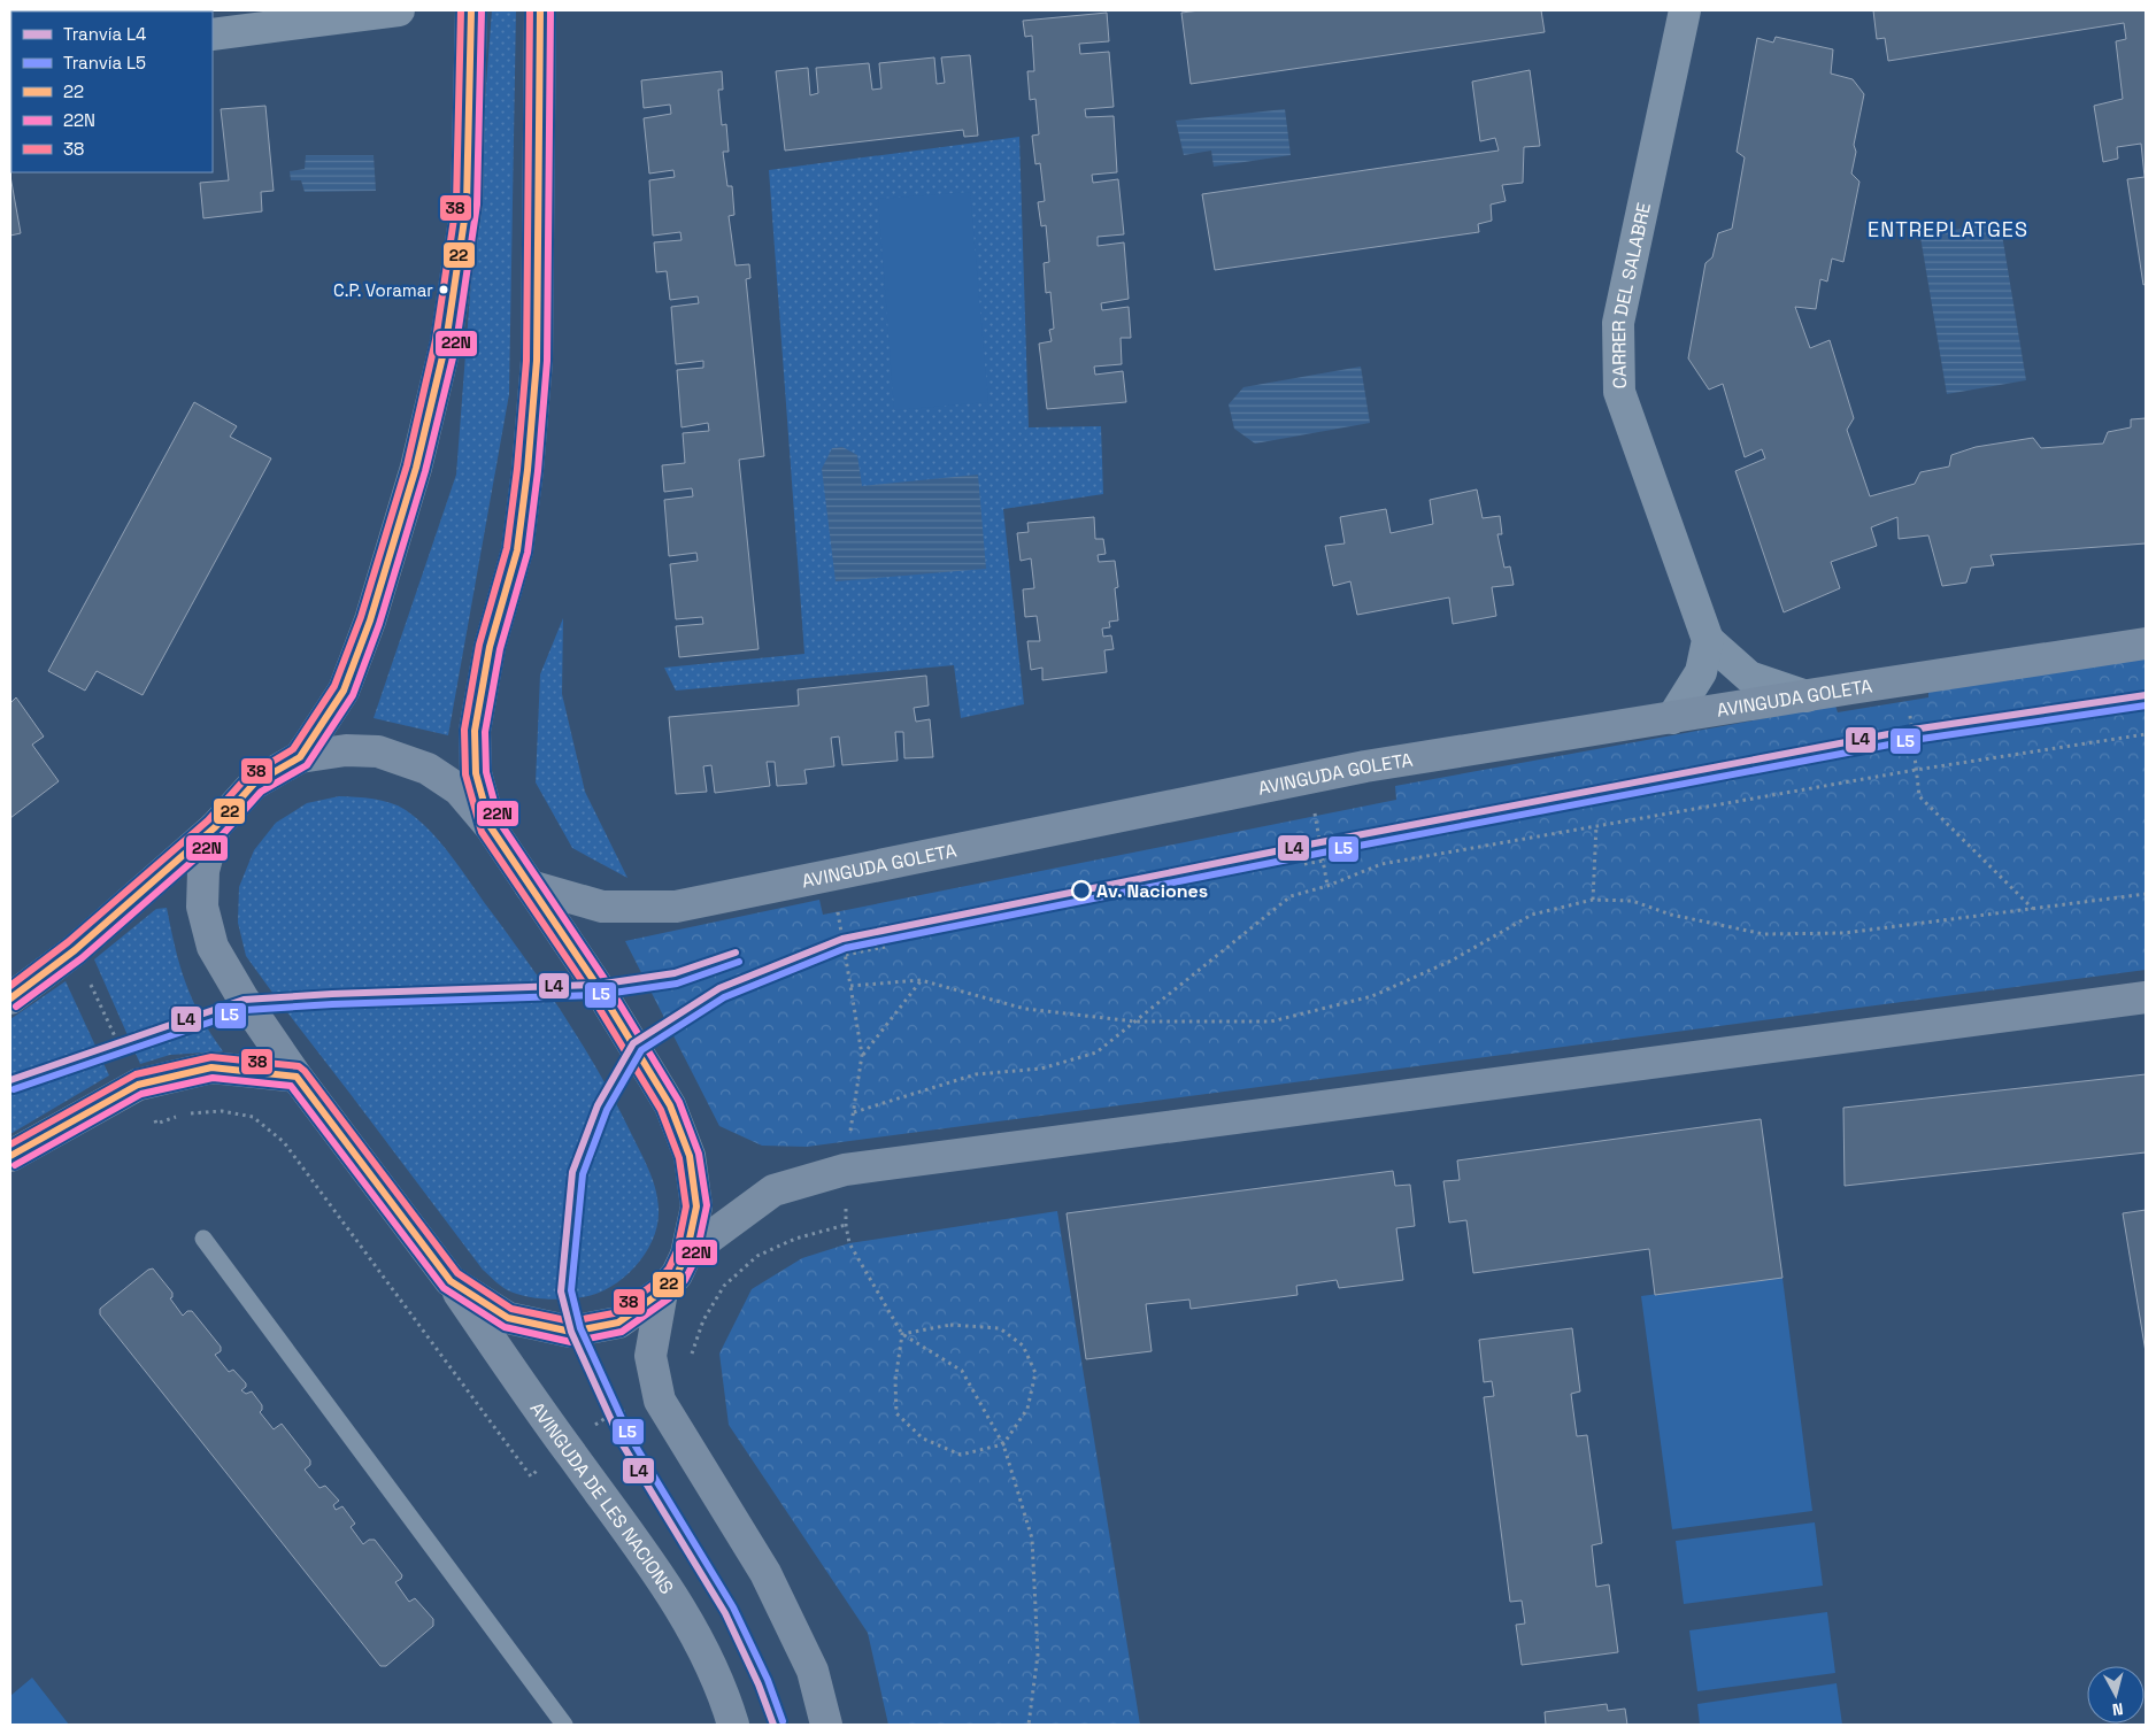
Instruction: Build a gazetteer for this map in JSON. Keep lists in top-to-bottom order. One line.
{"streets":{"main road":["AVINGUDA GOLETA","AVINGUDA DE LES NACIONS"],"street":["CARRER DEL SALABRE"]},"crossings":[["CARRER DEL SALABRE","AVINGUDA GOLETA"]],"districts":["ENTREPLATGES"],"places":["C.P. Voramar","Av. Naciones"],"lines":["transit line 22","transit line 22N","transit line 38","tram line L4","tram line L5"],"legend":["Tranvía L4","Tranvía L5","22","22N","38"],"north":"bottom"}
